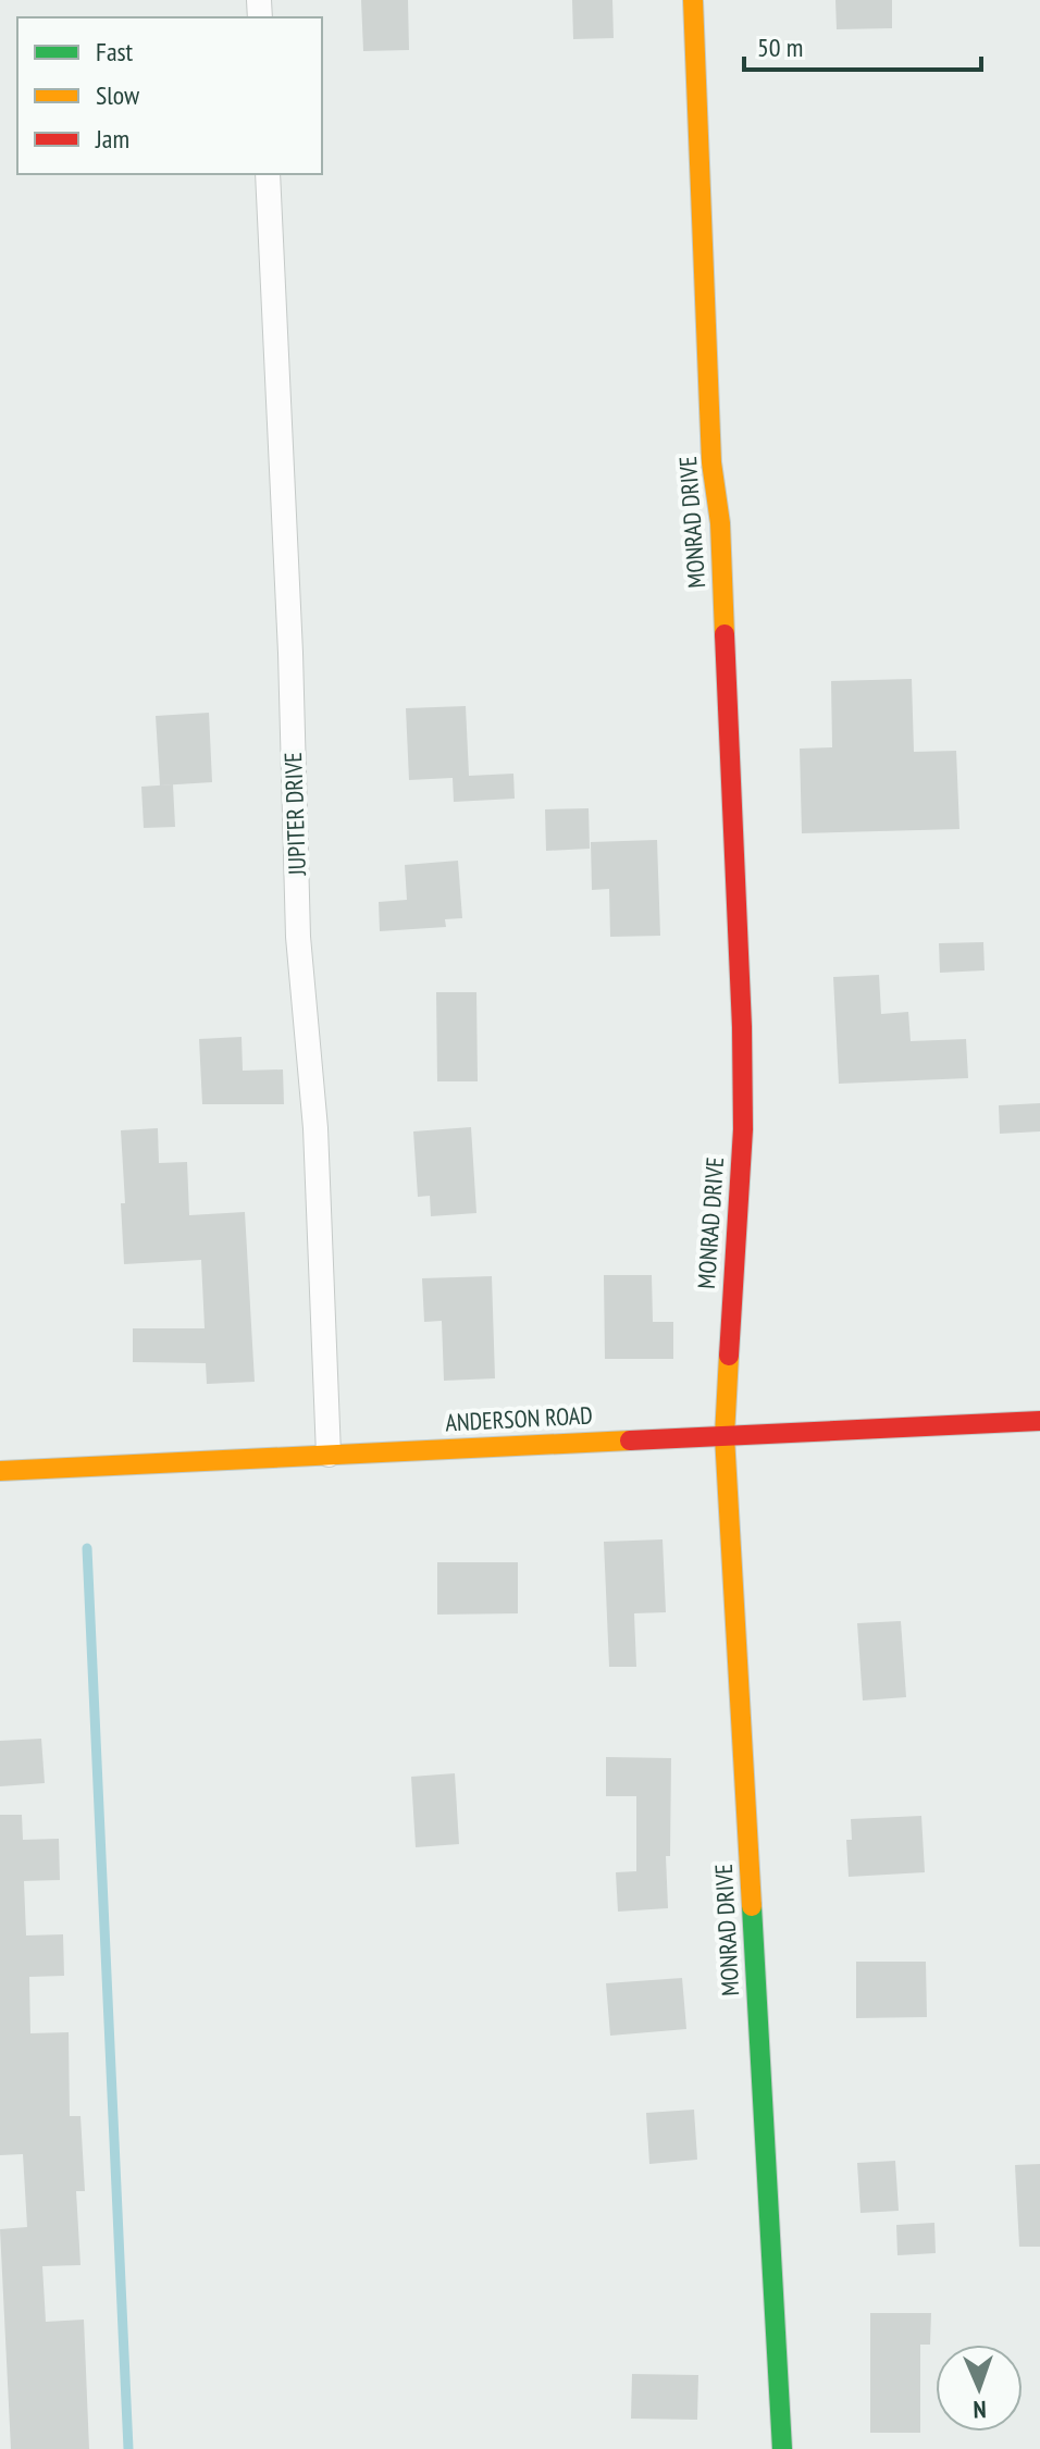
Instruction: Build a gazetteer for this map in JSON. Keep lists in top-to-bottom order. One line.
{"streets":{"street":["MONRAD DRIVE","JUPITER DRIVE","ANDERSON ROAD"]},"crossings":[["MONRAD DRIVE","ANDERSON ROAD"],["JUPITER DRIVE","ANDERSON ROAD"]],"legend":["Fast","Slow","Jam"],"scale_bar":"50 m","north":"bottom"}
